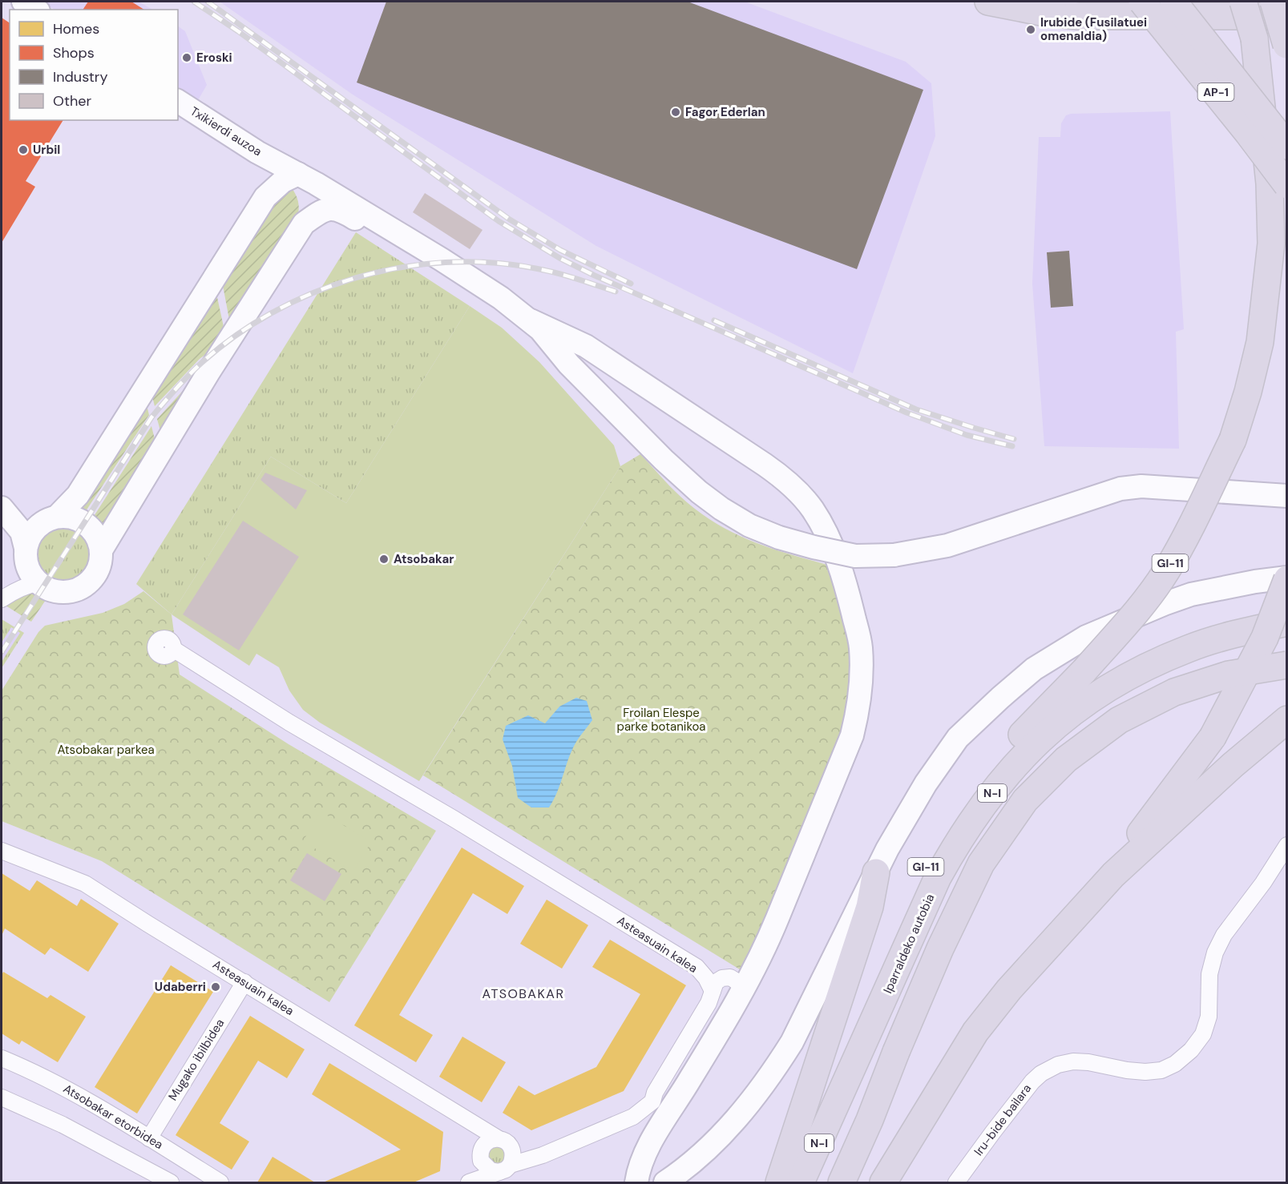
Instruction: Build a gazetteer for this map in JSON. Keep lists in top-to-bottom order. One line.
{"streets":{"highway":["AP-1","GI-11","N-I","Iparraldeko autobia"],"street":["Txikierdi auzoa","Asteasuain kalea","Mugako ibilbidea","Atsobakar etorbidea","Iru-bide bailara"]},"crossings":[["GI-11","Iparraldeko autobia"],["Asteasuain kalea","Mugako ibilbidea"],["Mugako ibilbidea","Atsobakar etorbidea"]],"districts":["ATSOBAKAR"],"parks":["Froilan Elespe parke botanikoa","Atsobakar parkea"],"places":["Irubide (Fusilatuei omenaldia)","Eroski","Fagor Ederlan","Urbil","Atsobakar","Udaberri"],"legend":["Homes","Shops","Industry","Other"]}
